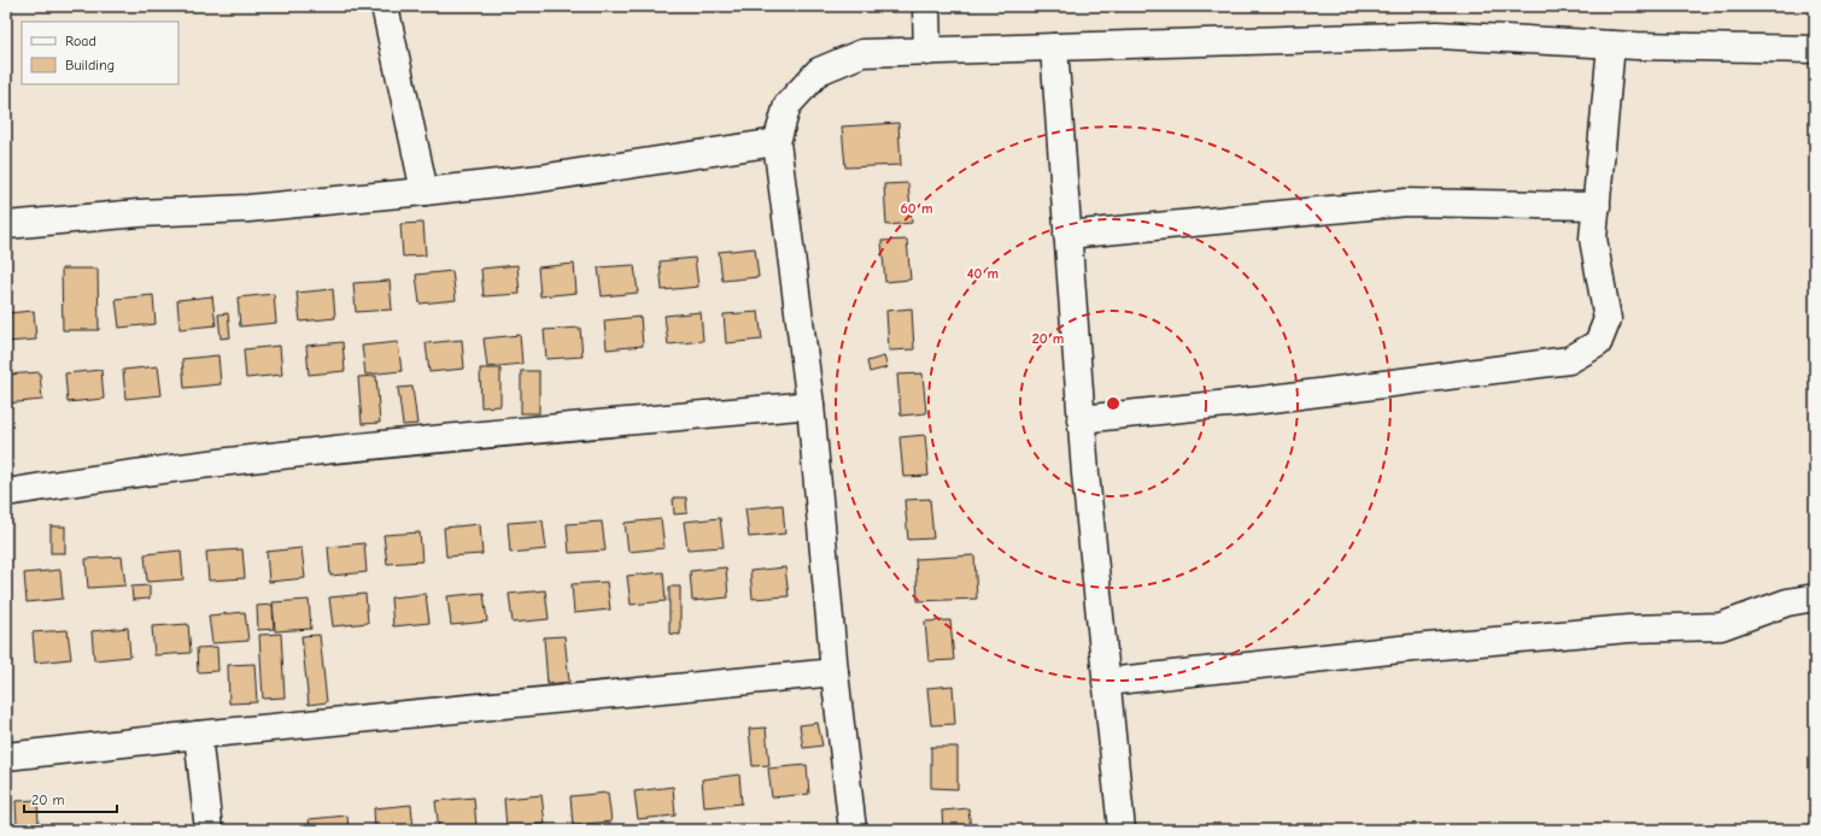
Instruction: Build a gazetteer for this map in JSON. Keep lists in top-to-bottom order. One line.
{"legend":["Road","Building"],"scale_bar":"20 m","rings":["60 m","40 m","20 m"]}
